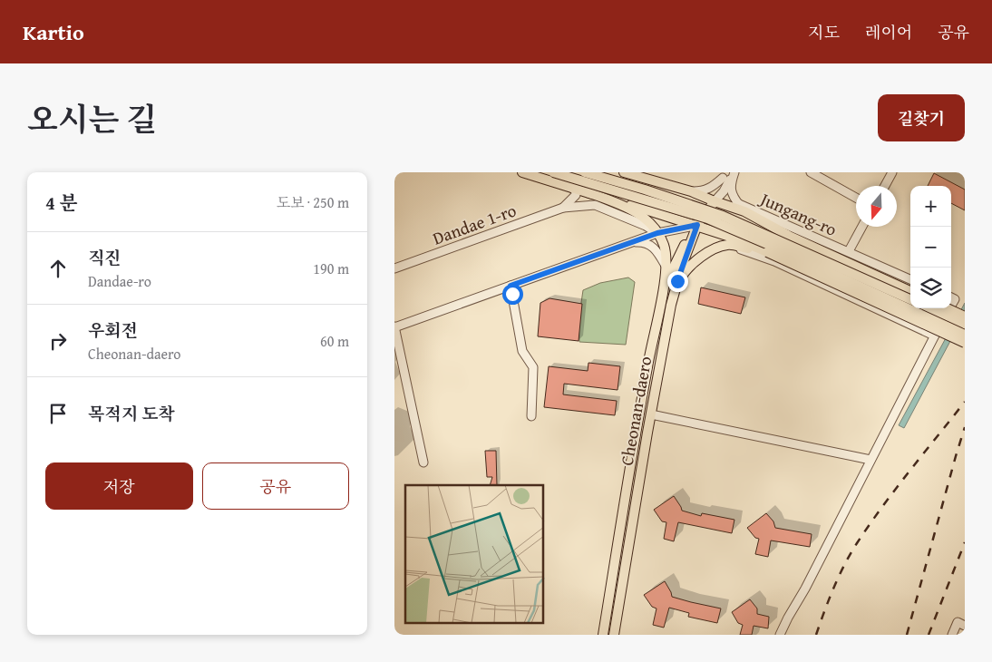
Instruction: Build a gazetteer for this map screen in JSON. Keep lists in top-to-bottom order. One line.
{"streets":{"main road":["Cheonan-daero"],"street":["Jungang-ro","Dandae 1-ro"]},"north":"bottom","page":{"header":"Kartio","nav":["지도","레이어","공유"],"title":"오시는 길","buttons":["길찾기",["저장","공유"]],"heading":["4 분","도보 · 250 m"],"map_buttons":["+","−"],"list":[["직진","Dandae-ro","190 m"],["우회전","Cheonan-daero","60 m"],"목적지 도착"]}}
